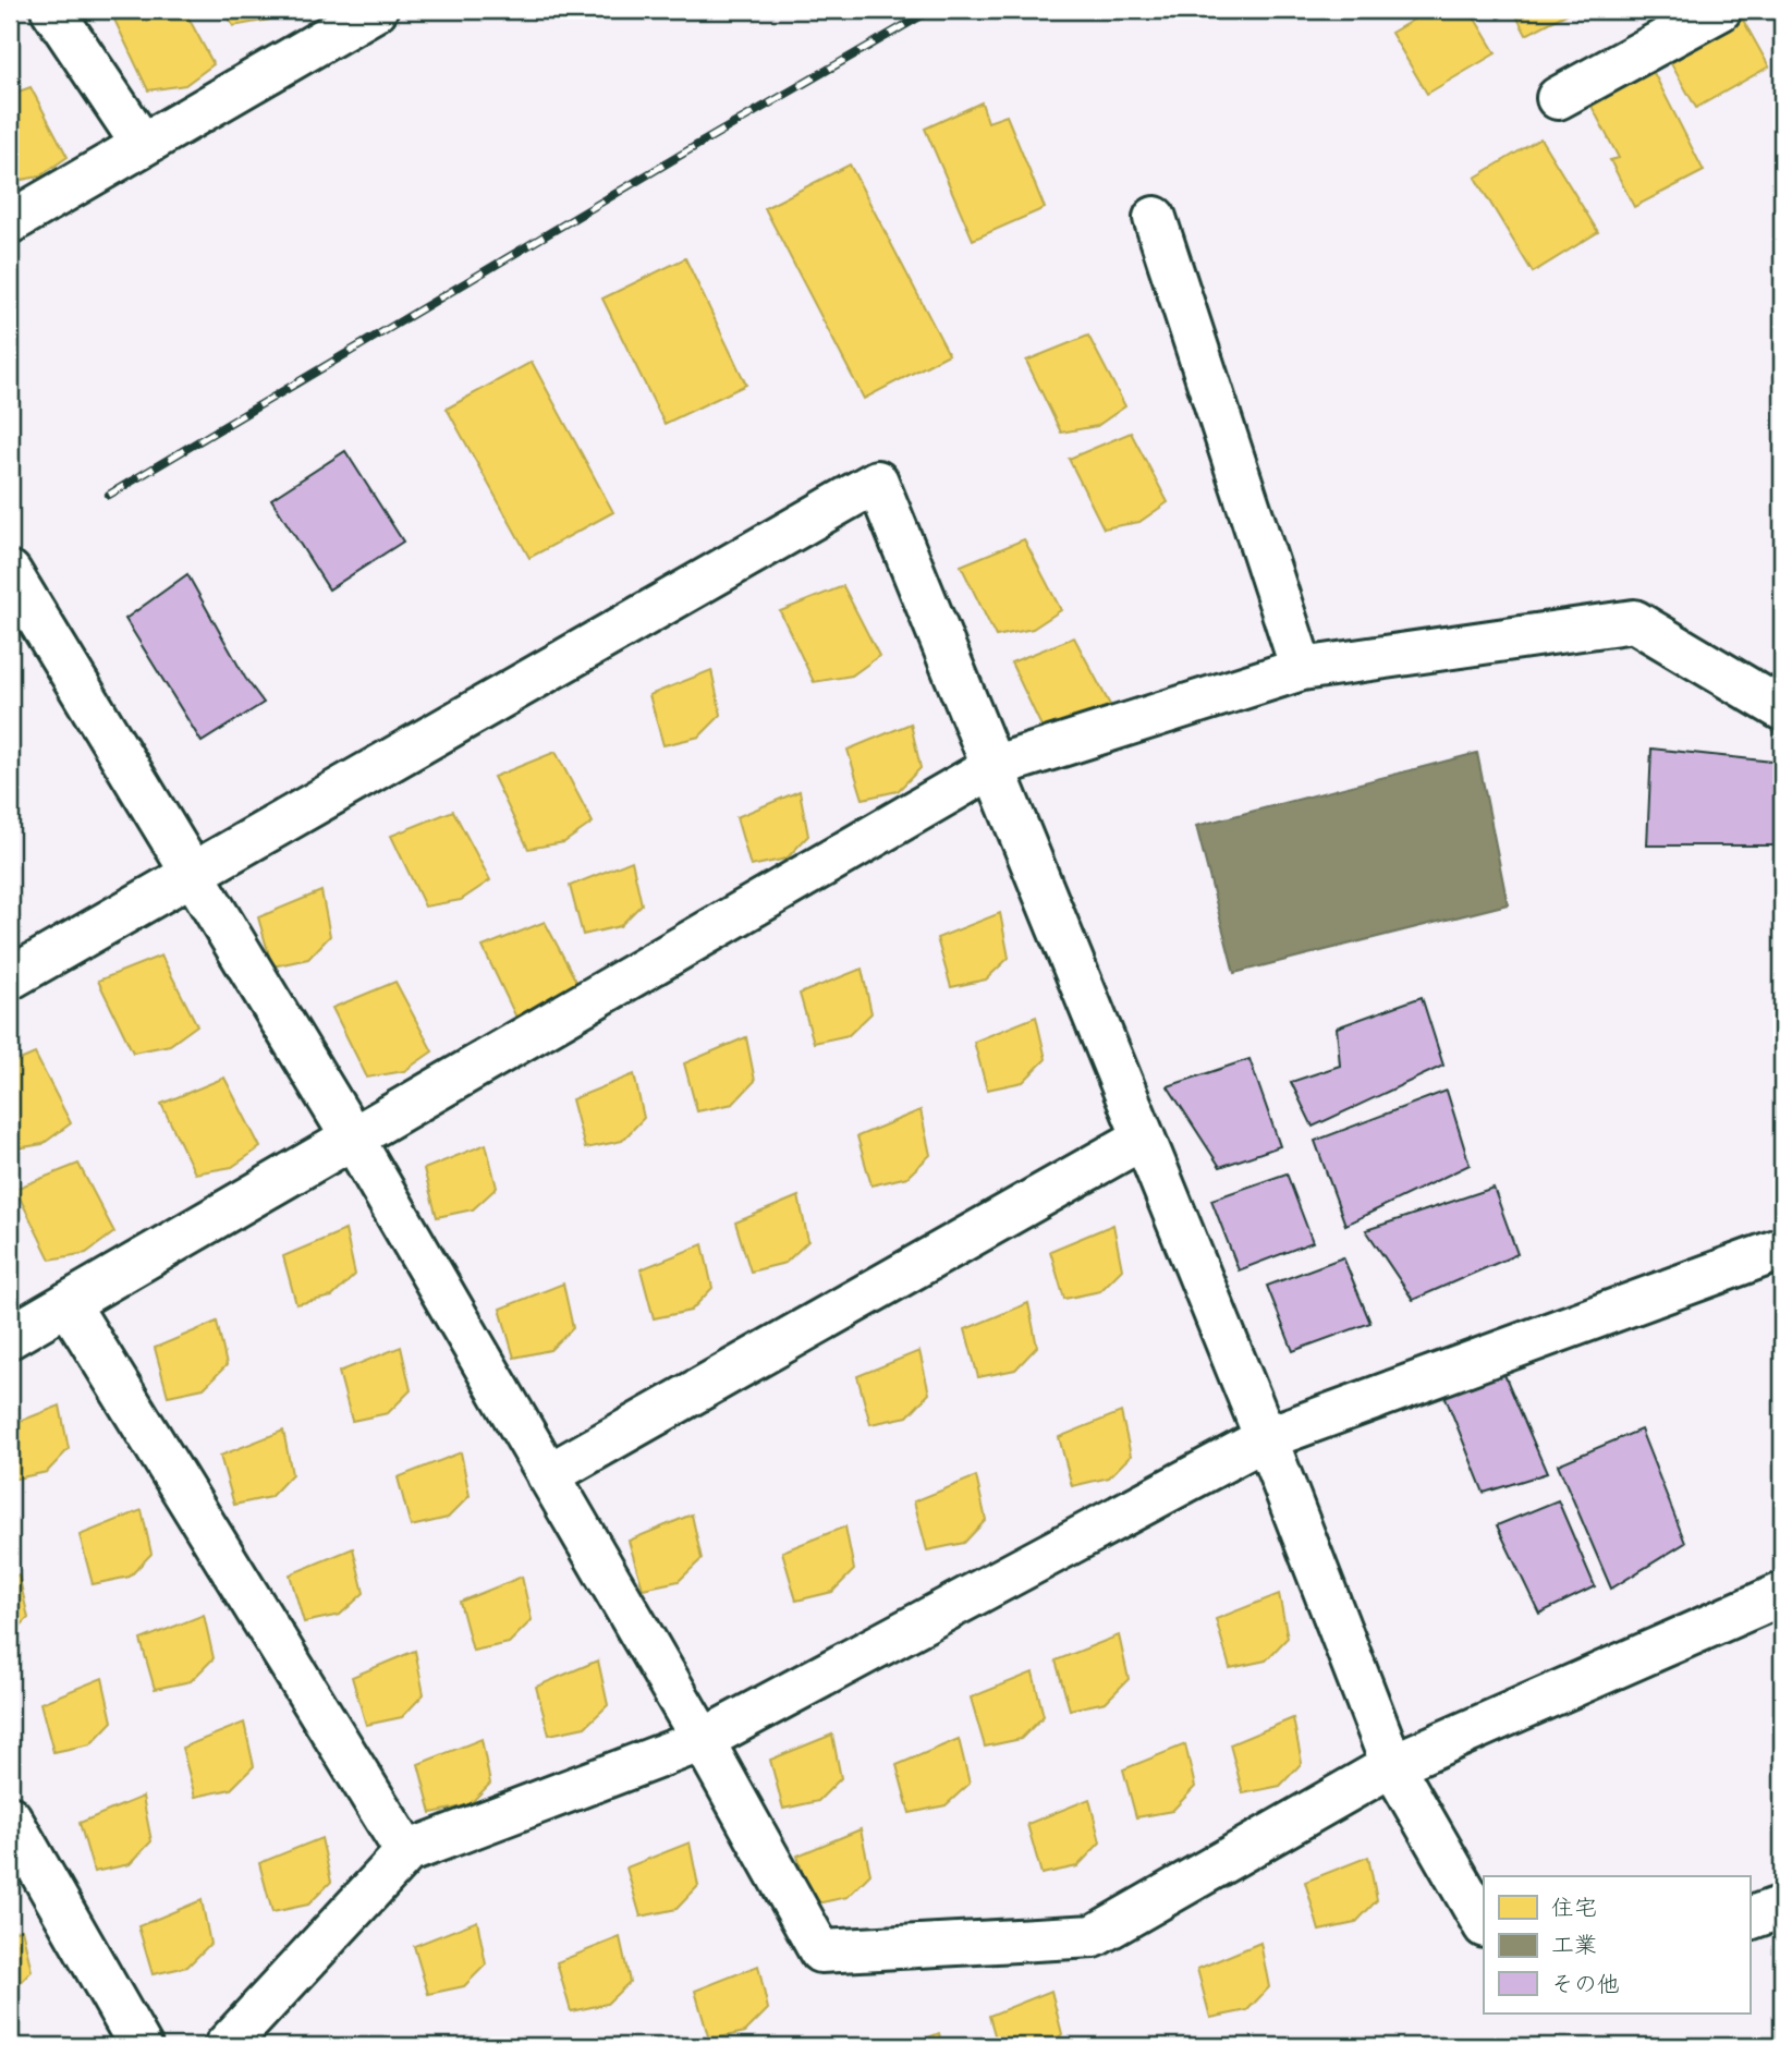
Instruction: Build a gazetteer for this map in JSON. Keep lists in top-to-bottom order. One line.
{"legend":["住宅","工業","その他"]}
